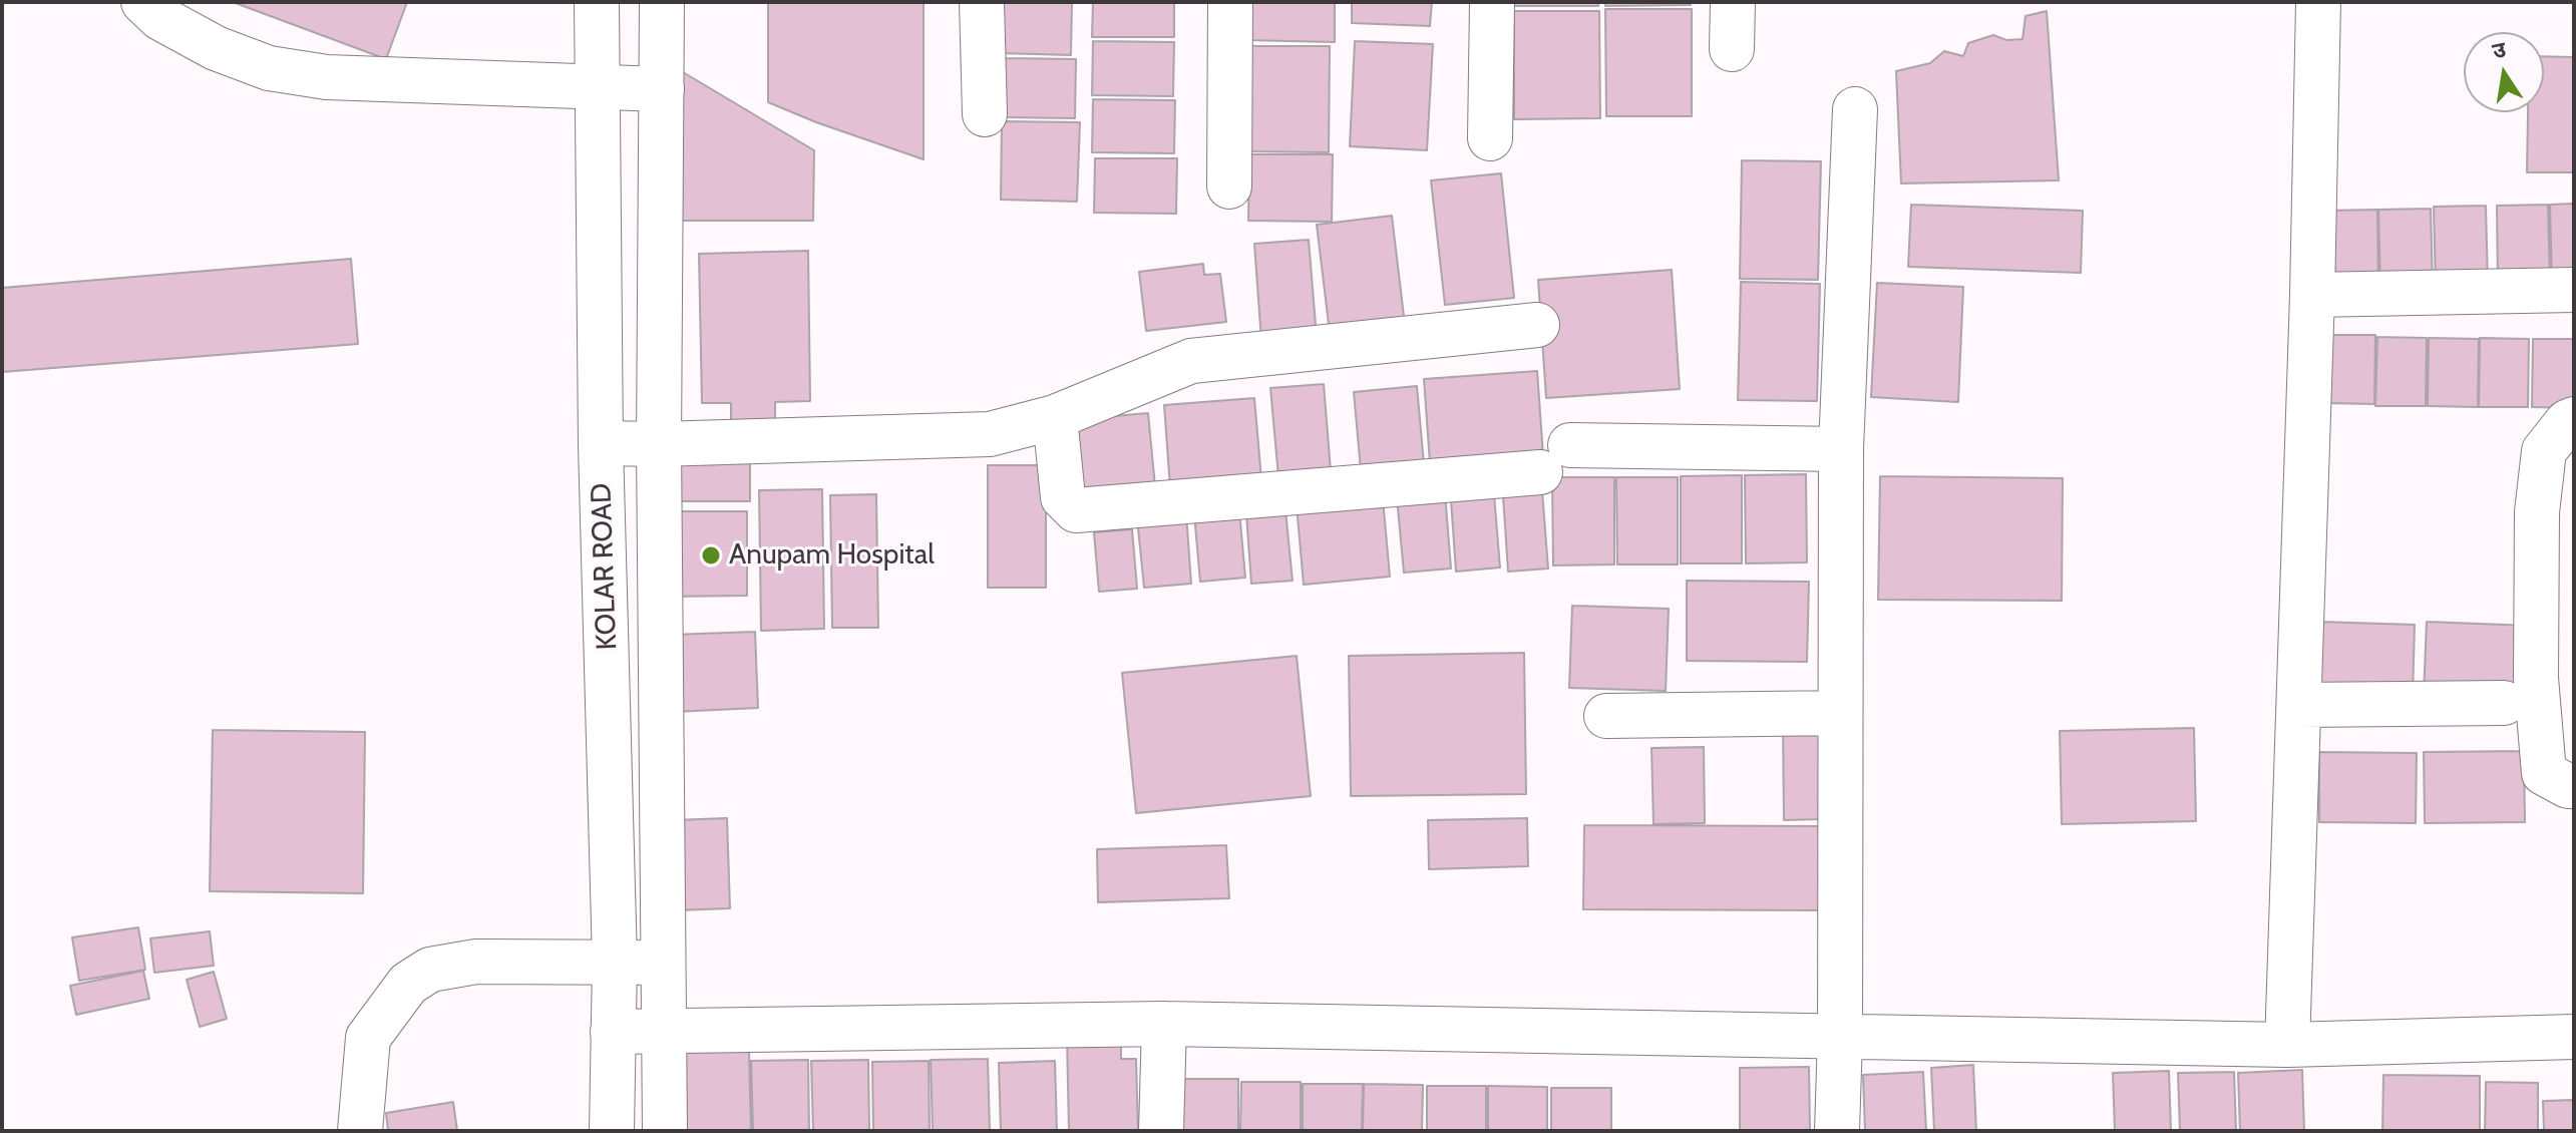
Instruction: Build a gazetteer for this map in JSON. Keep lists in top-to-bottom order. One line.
{"streets":{"street":["KOLAR ROAD"]},"places":["Anupam Hospital"],"north":"top"}
